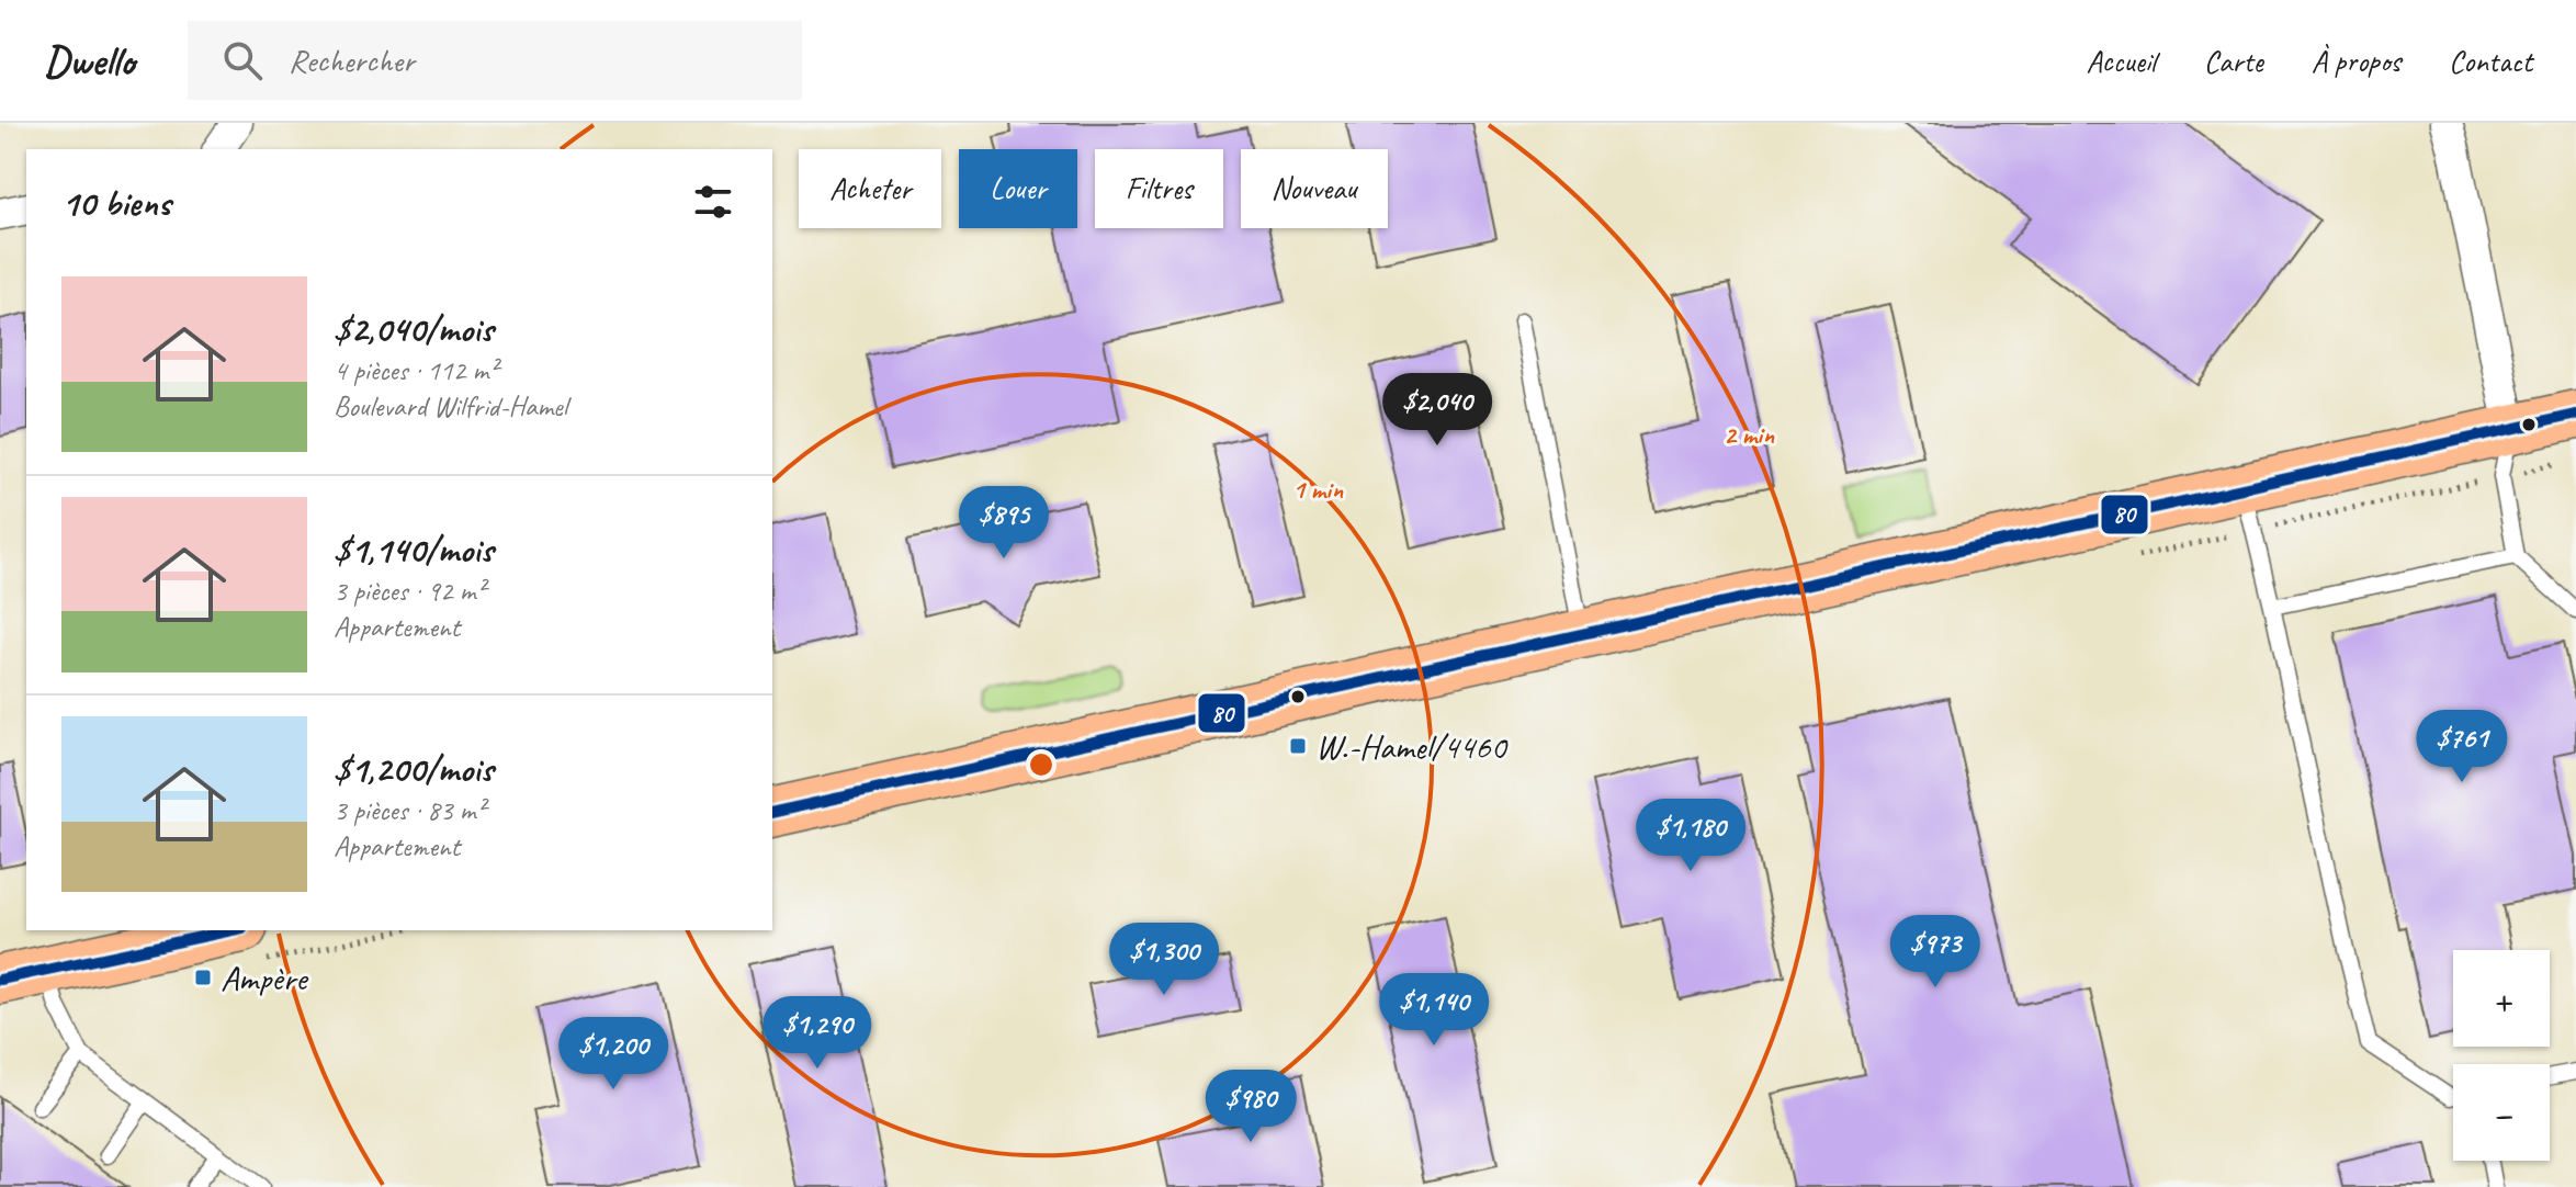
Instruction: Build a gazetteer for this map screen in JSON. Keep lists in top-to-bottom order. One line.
{"places":{"transit":["W.-Hamel/4460","Ampère"]},"lines":["transit line 80"],"page":{"header":"Dwello","search":"Rechercher","nav":["Accueil","Carte","À propos","Contact"],"chip":["Acheter","Louer","Filtres","Nouveau"],"heading":"10 biens","list":[{"name":"$2,040/mois","note":"4 pièces · 112 m² · Boulevard Wilfrid-Hamel"},{"name":"$1,140/mois","note":"3 pièces · 92 m² · Appartement"},{"name":"$1,200/mois","note":"3 pièces · 83 m² · Appartement"}],"price":["$2,040","$895","$761","$1,180","$973","$1,300","$1,140","$1,290","$1,200","$980"],"map_buttons":["+","−"]},"rings":["2 min","1 min"]}
